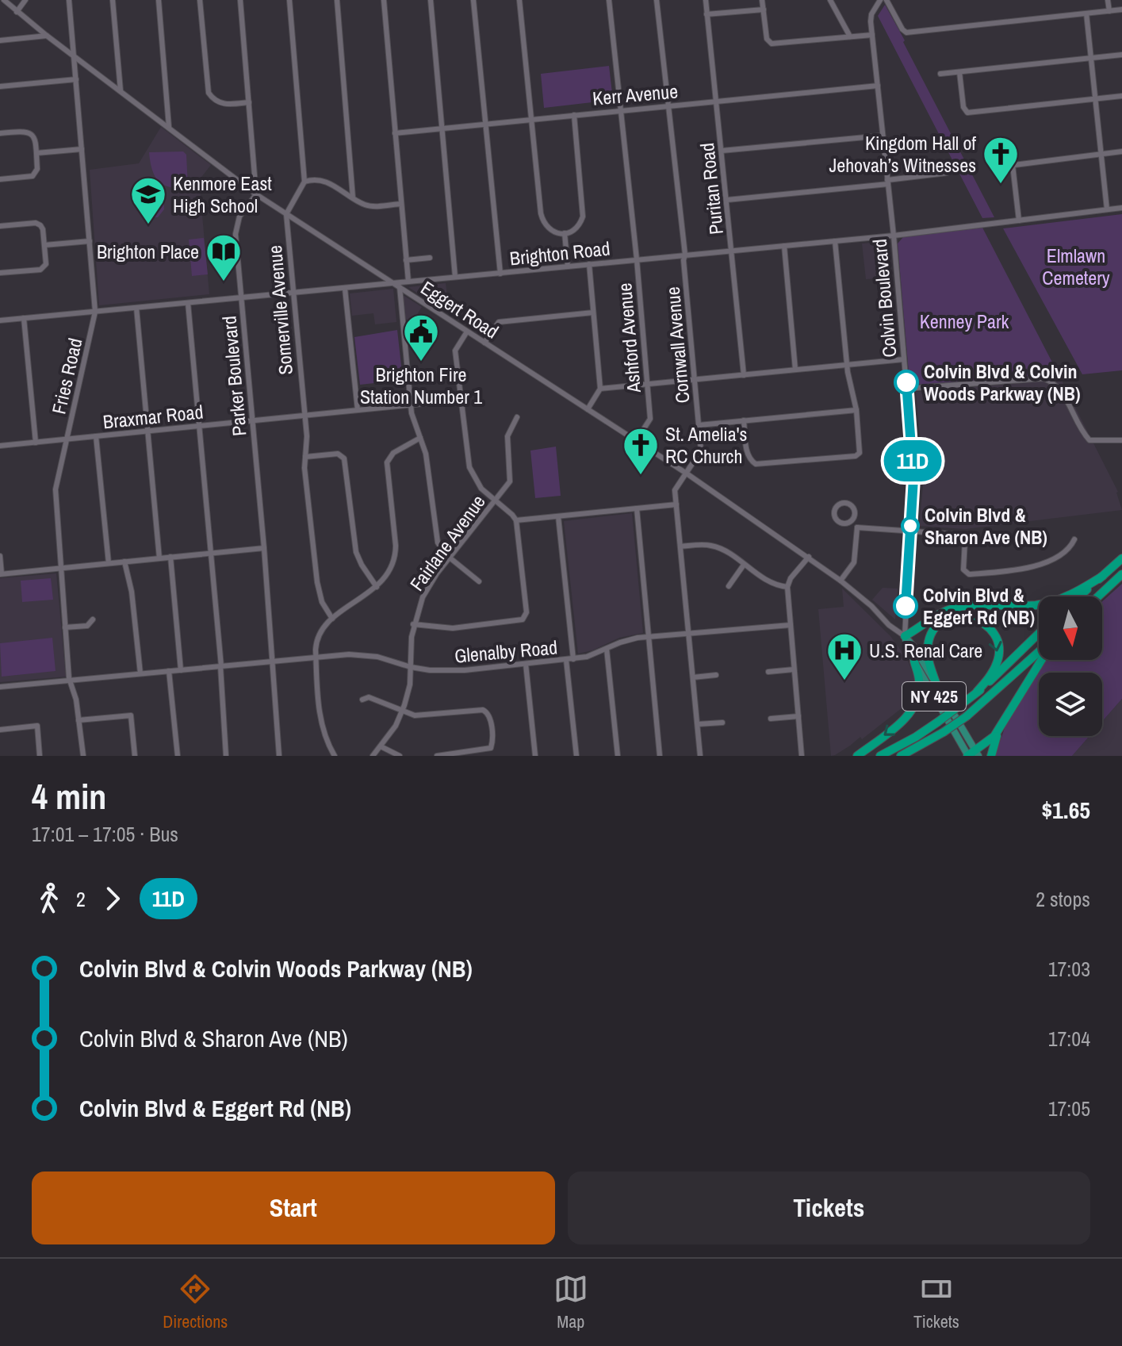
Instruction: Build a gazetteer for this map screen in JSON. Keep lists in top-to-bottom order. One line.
{"streets":{"main road":["NY 425"],"street":["Kerr Avenue","Puritan Road","Brighton Road","Colvin Boulevard","Eggert Road","Somerville Avenue","Ashford Avenue","Cornwall Avenue","Fries Road","Parker Boulevard","Braxmar Road","Fairlane Avenue","Glenalby Road"]},"crossings":[["Kerr Avenue","Puritan Road"],["Kerr Avenue","Colvin Boulevard"],["Kerr Avenue","Ashford Avenue"],["Kerr Avenue","Cornwall Avenue"],["Puritan Road","Brighton Road"],["Brighton Road","Colvin Boulevard"],["Brighton Road","Eggert Road"],["Brighton Road","Somerville Avenue"],["Brighton Road","Ashford Avenue"],["Brighton Road","Cornwall Avenue"],["Brighton Road","Fries Road"],["Brighton Road","Parker Boulevard"],["Colvin Boulevard","Eggert Road"],["Colvin Boulevard","NY 425"],["Eggert Road","Somerville Avenue"],["Eggert Road","Ashford Avenue"],["Eggert Road","Cornwall Avenue"],["Eggert Road","Fries Road"],["Eggert Road","Parker Boulevard"],["Eggert Road","NY 425"],["Somerville Avenue","Braxmar Road"],["Cornwall Avenue","Glenalby Road"],["Fries Road","Braxmar Road"],["Fries Road","Glenalby Road"],["Parker Boulevard","Braxmar Road"],["Parker Boulevard","Glenalby Road"],["Fairlane Avenue","Glenalby Road"]],"parks":["Elmlawn Cemetery","Kenney Park"],"places":{"church":["Kingdom Hall of Jehovah’s Witnesses","St. Amelia's RC Church"],"school or university":["Kenmore East High School"],"library":["Brighton Place"],"public building":["Brighton Fire Station Number 1"],"other":["Colvin Blvd & Colvin Woods Parkway (NB)","Colvin Blvd & Sharon Ave (NB)","Colvin Blvd & Eggert Rd (NB)"],"hospital":["U.S. Renal Care"]},"lines":["bus line 11D"],"north":"bottom","page":{"on_map":"11D","heading":["4 min","17:01 – 17:05 · Bus","$1.65"],"legs":["2","11D","2 stops"],"list":[{"name":"Colvin Blvd & Colvin Woods Parkway (NB)","value":"17:03"},{"name":"Colvin Blvd & Sharon Ave (NB)","value":"17:04"},{"name":"Colvin Blvd & Eggert Rd (NB)","value":"17:05"}],"buttons":["Start","Tickets"],"tabs":["Directions","Map","Tickets"]}}
